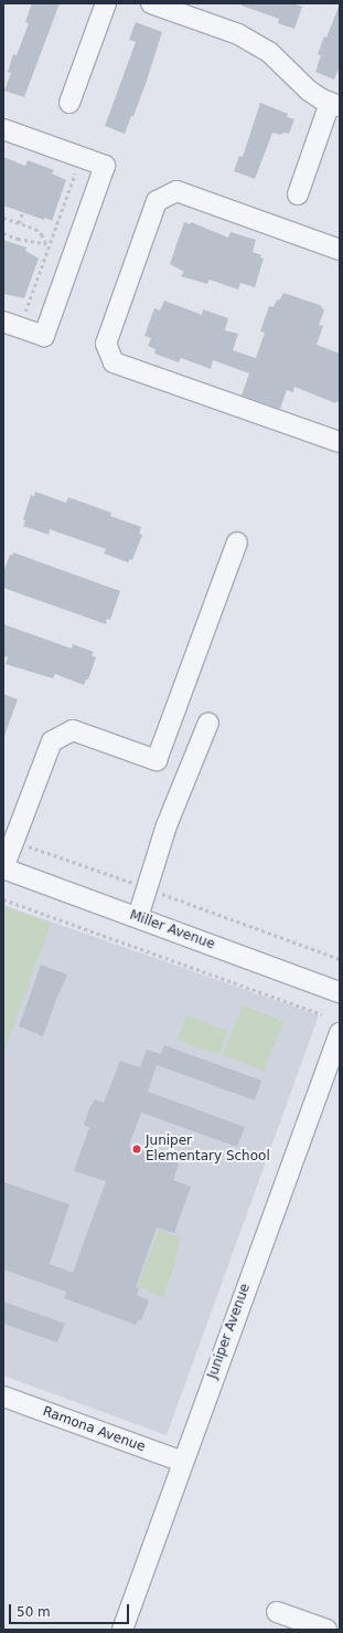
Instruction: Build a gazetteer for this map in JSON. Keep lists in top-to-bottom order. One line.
{"streets":{"street":["Miller Avenue","Juniper Avenue","Ramona Avenue"]},"crossings":[["Juniper Avenue","Ramona Avenue"]],"places":["Juniper Elementary School"],"scale_bar":"50 m"}
